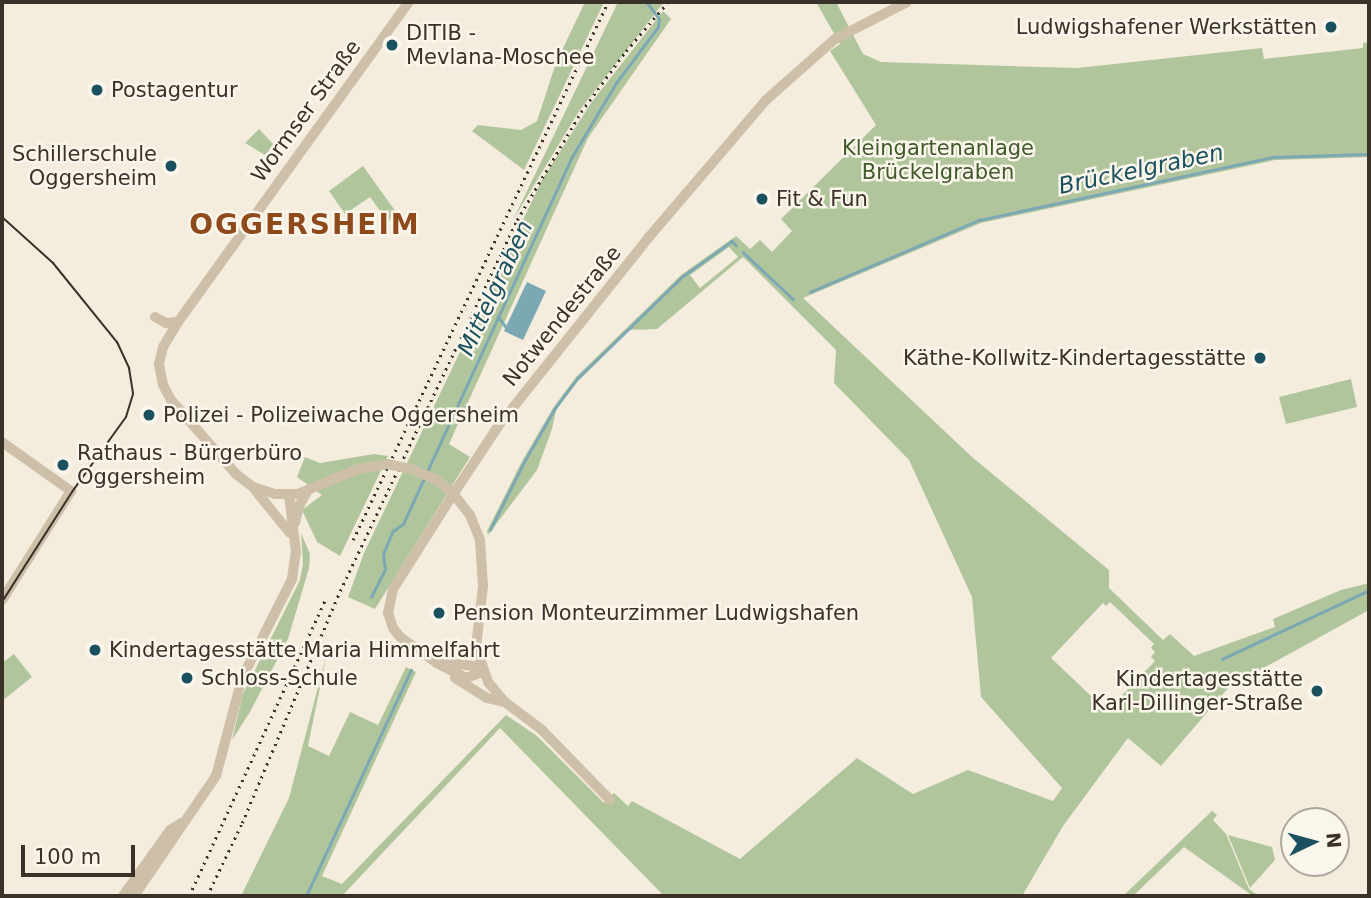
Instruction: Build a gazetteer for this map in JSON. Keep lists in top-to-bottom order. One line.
{"streets":{"street":["Wormser Straße","Notwendestraße"]},"districts":["OGGERSHEIM"],"water":["Brückelgraben","Mittelgraben"],"parks":["Kleingartenanlage Brückelgraben"],"places":["Ludwigshafener Werkstätten","DITIB - Mevlana-Moschee","Postagentur","Schillerschule Oggersheim","Fit & Fun","Käthe-Kollwitz-Kindertagesstätte","Polizei - Polizeiwache Oggersheim","Rathaus - Bürgerbüro Oggersheim","Pension Monteurzimmer Ludwigshafen","Kindertagesstätte Maria Himmelfahrt","Schloss-Schule","Kindertagesstätte Karl-Dillinger-Straße"],"scale_bar":"100 m","north":"right"}
